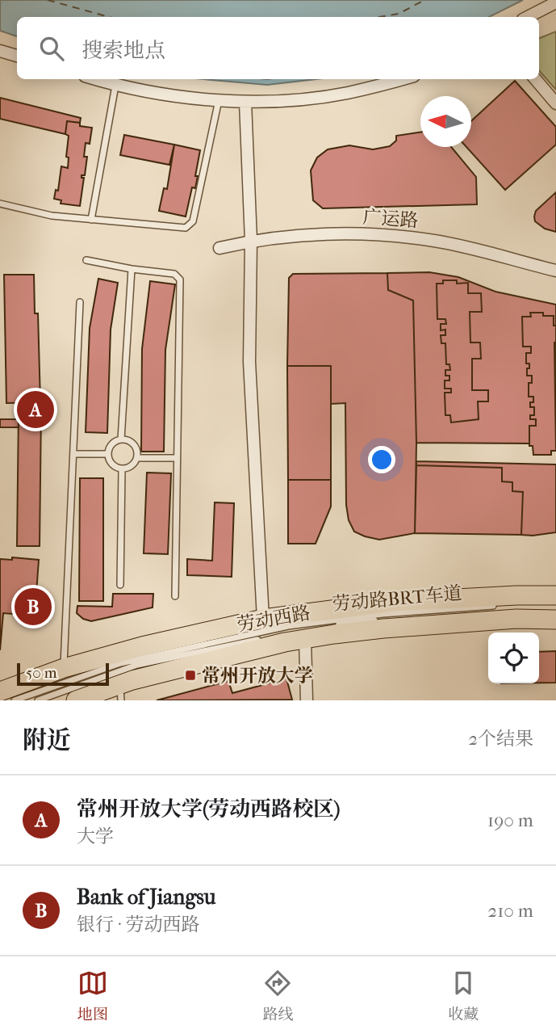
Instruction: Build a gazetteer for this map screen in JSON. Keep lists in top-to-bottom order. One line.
{"streets":{"main road":["劳动西路"],"street":["广运路"],"lane":["劳动路BRT车道"]},"places":{"transit":["常州开放大学"]},"scale_bar":"50 m","north":"left","page":{"search":"搜索地点","pins":["A","B"],"scale":"50 m","heading":["附近","2个结果"],"list":[{"mark":"A","name":"常州开放大学(劳动西路校区)","note":"大学","value":"190 m"},{"mark":"B","name":"Bank of Jiangsu","note":"银行 · 劳动西路","value":"210 m"}],"nav":["地图","路线","收藏"]}}
